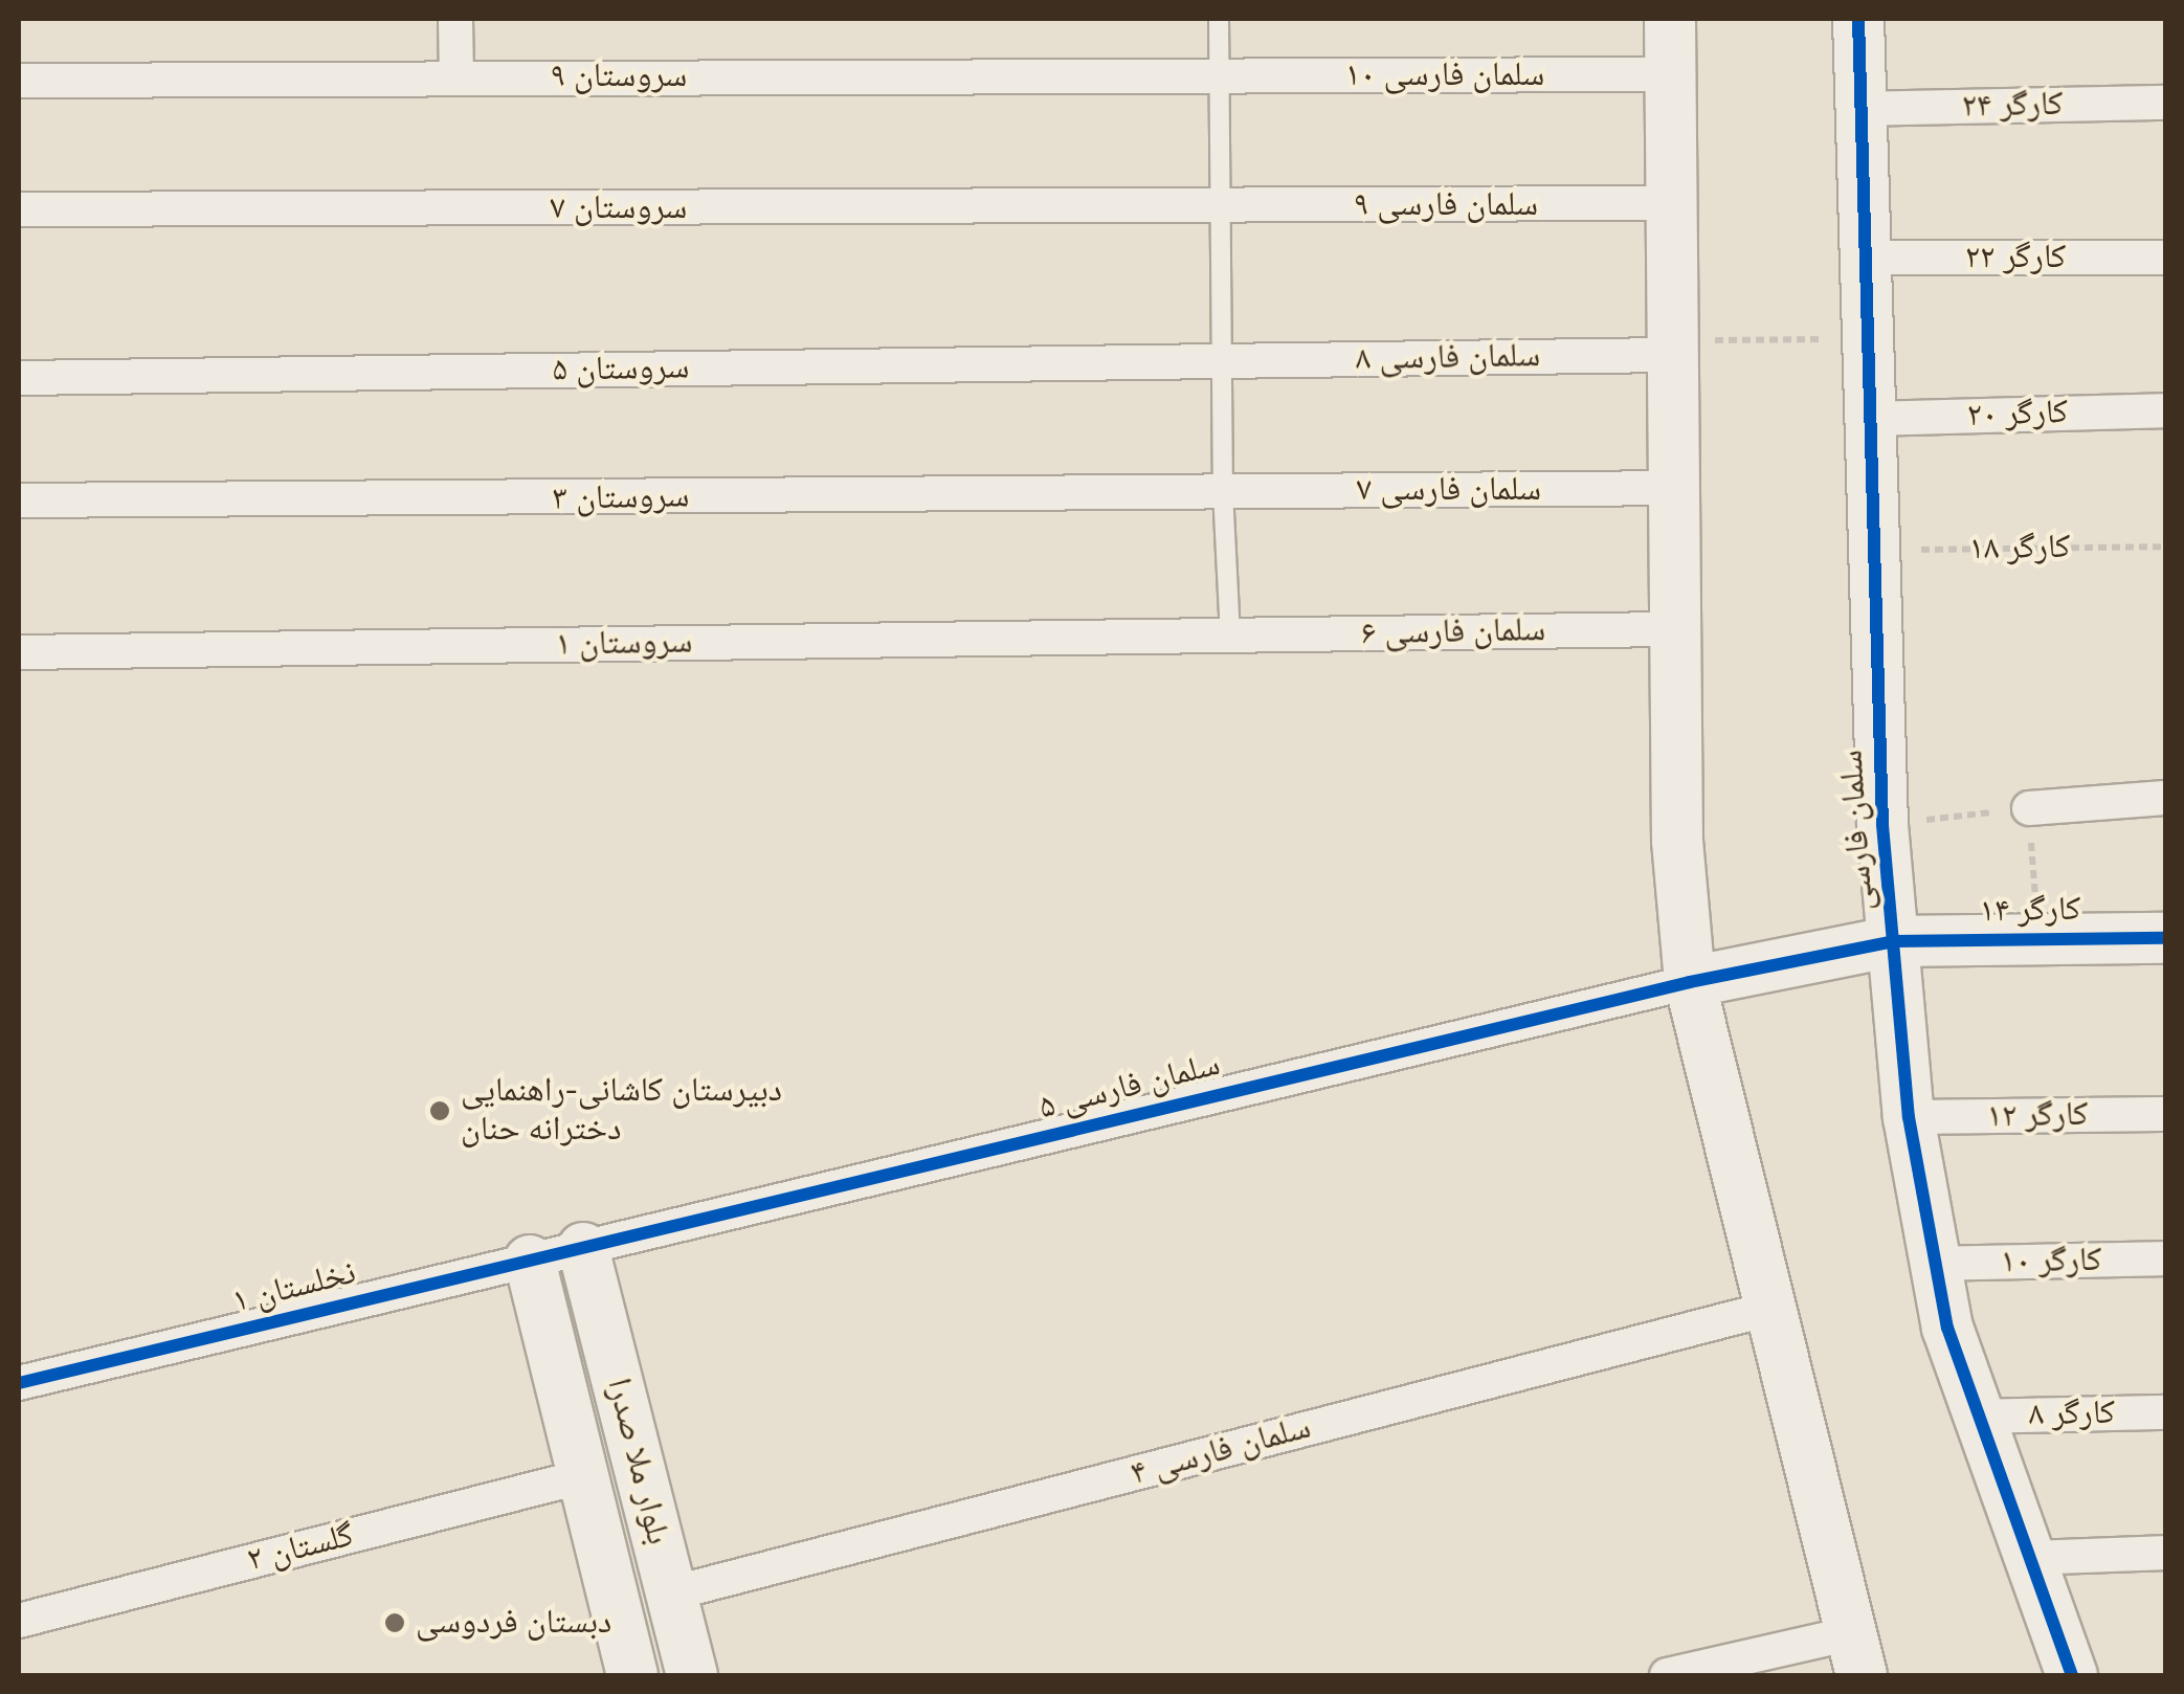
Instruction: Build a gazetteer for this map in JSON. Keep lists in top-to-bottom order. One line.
{"streets":{"street":["سلمان فارسی ۱۰","سروستان ۹","کارگر ۲۴","سلمان فارسی ۹","سروستان ۷","کارگر ۲۲","سلمان فارسی ۸","سروستان ۵","کارگر ۲۰","سلمان فارسی ۷","سروستان ۳","سلمان فارسی ۶","سروستان ۱","سلمان فارسی","کارگر ۱۴","سلمان فارسی ۵","کارگر ۱۲","کارگر ۱۰","نخلستان ۱","کارگر ۸","سلمان فارسی ۴","بلوار ملا صدرا","گلستان ۲"],"path":["کارگر ۱۸"]},"crossings":[["سلمان فارسی ۱۰","سروستان ۹"],["کارگر ۲۴","سلمان فارسی"],["سلمان فارسی ۹","سروستان ۷"],["کارگر ۲۲","سلمان فارسی"],["سلمان فارسی ۸","سروستان ۵"],["کارگر ۲۰","سلمان فارسی"],["سلمان فارسی ۷","سروستان ۳"],["کارگر ۱۸","سلمان فارسی"],["سلمان فارسی ۶","سروستان ۱"],["سلمان فارسی","کارگر ۱۴"],["سلمان فارسی","کارگر ۱۲"],["سلمان فارسی","کارگر ۱۰"],["سلمان فارسی","کارگر ۸"],["کارگر ۱۴","سلمان فارسی ۵"],["سلمان فارسی ۵","نخلستان ۱"],["سلمان فارسی ۵","بلوار ملا صدرا"],["نخلستان ۱","بلوار ملا صدرا"],["سلمان فارسی ۴","بلوار ملا صدرا"],["بلوار ملا صدرا","گلستان ۲"]],"places":["دبیرستان کاشانی-راهنمایی دخترانه حنان","دبستان فردوسی"]}
